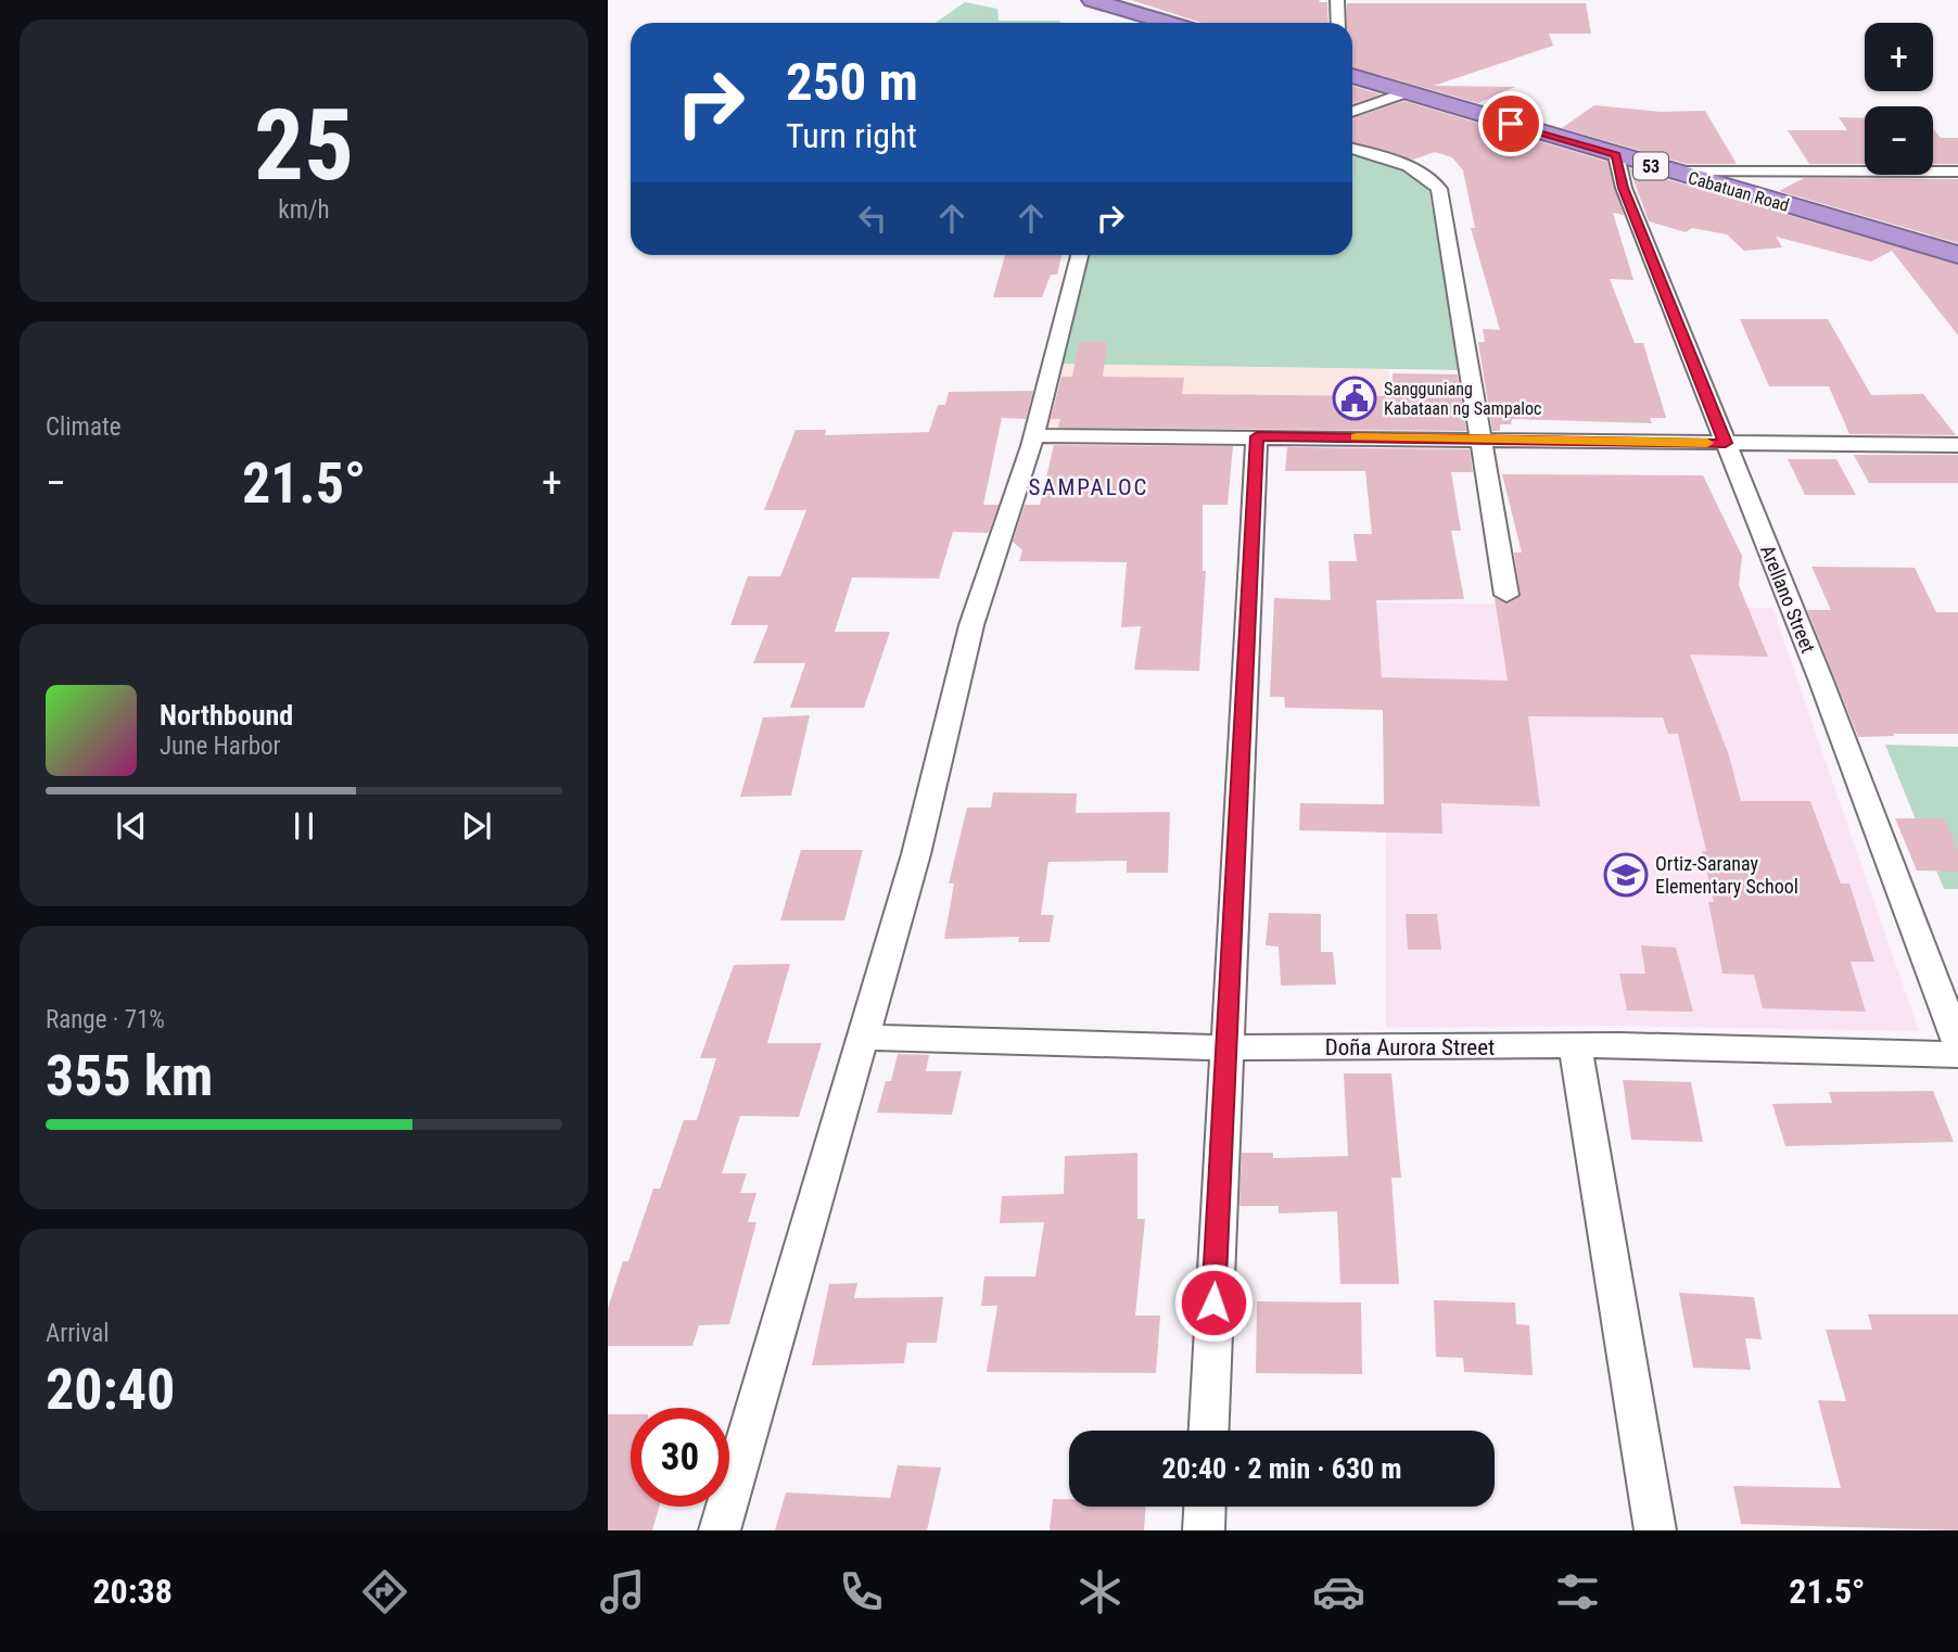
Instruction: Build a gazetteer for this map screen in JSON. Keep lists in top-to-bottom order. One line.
{"streets":{"highway":["53","Cabatuan Road"],"street":["Arellano Street","Doña Aurora Street"]},"crossings":[["Cabatuan Road","Arellano Street"]],"districts":["SAMPALOC"],"places":{"public building":["Sangguniang Kabataan ng Sampaloc"],"school or university":["Ortiz-Saranay Elementary School"]},"page":{"tile":[["25","km/h"],"Climate",["Range · 71%","355 km"],["Arrival","20:40"]],"map_buttons":["+","−"],"turn":["250 m","Turn right"],"heat":["−","21.5°","+"],"song":["Northbound","June Harbor"],"limit":"30","trip":"20:40 · 2 min · 630 m","tabs":["20:38","21.5°"]}}
